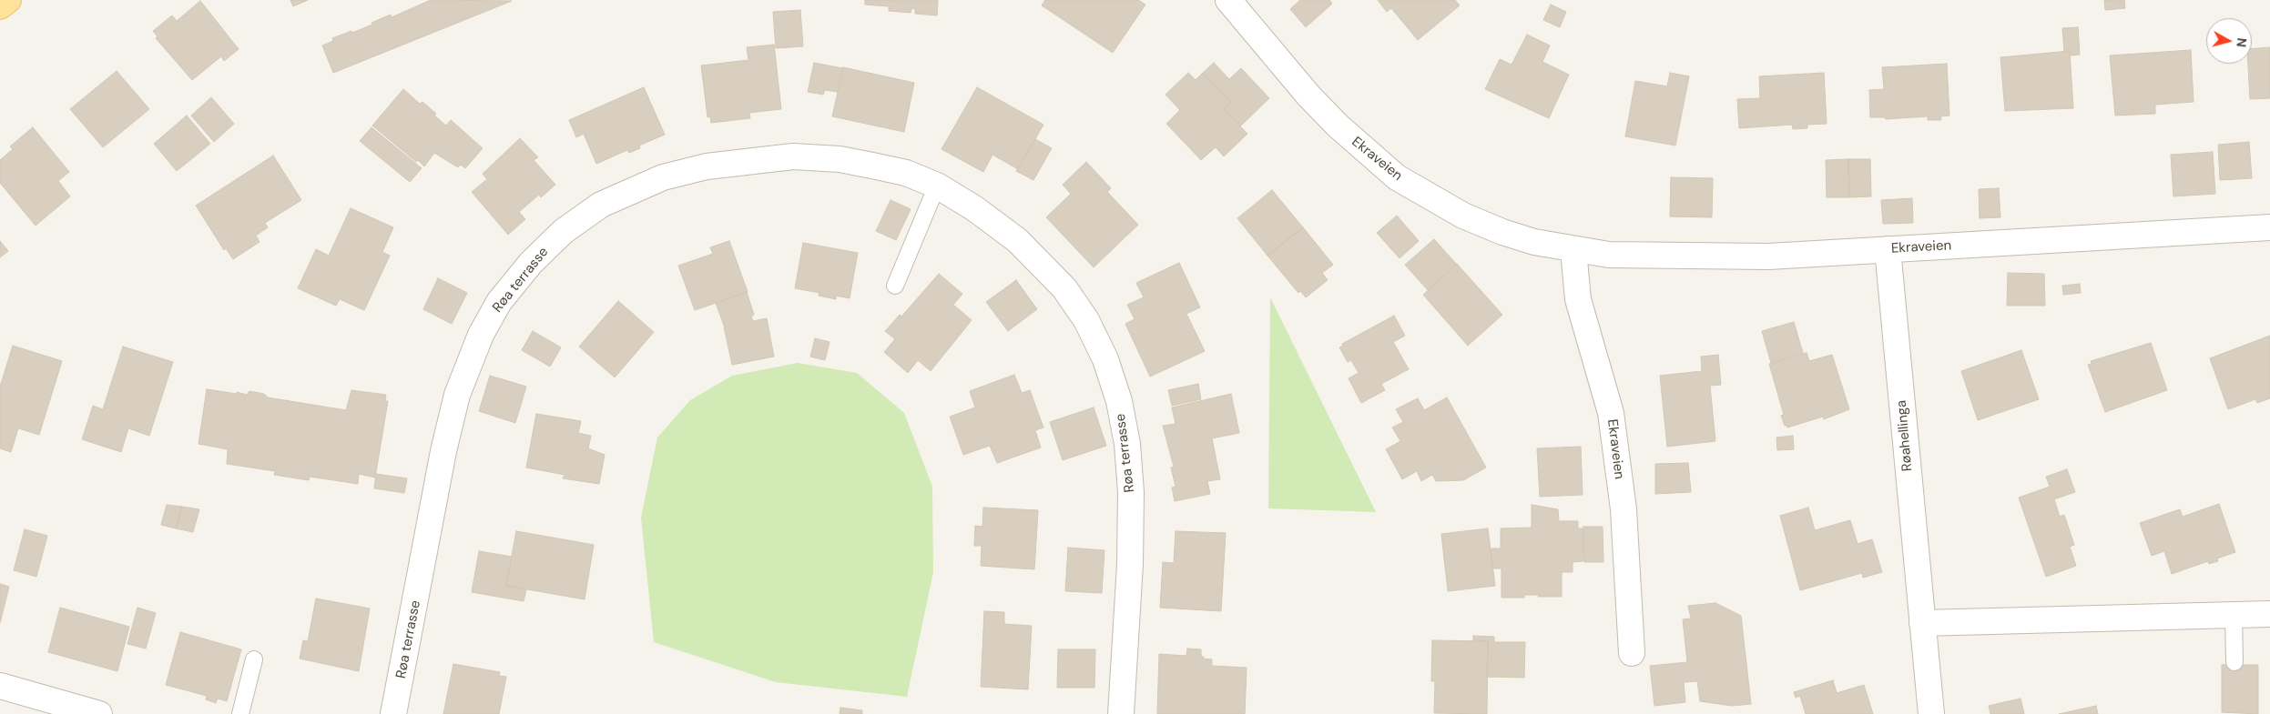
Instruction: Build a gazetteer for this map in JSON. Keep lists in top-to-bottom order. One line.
{"streets":{"street":["Ekraveien","Røa terrasse","Røahellinga"]},"crossings":[["Ekraveien","Røahellinga"]],"north":"right"}
